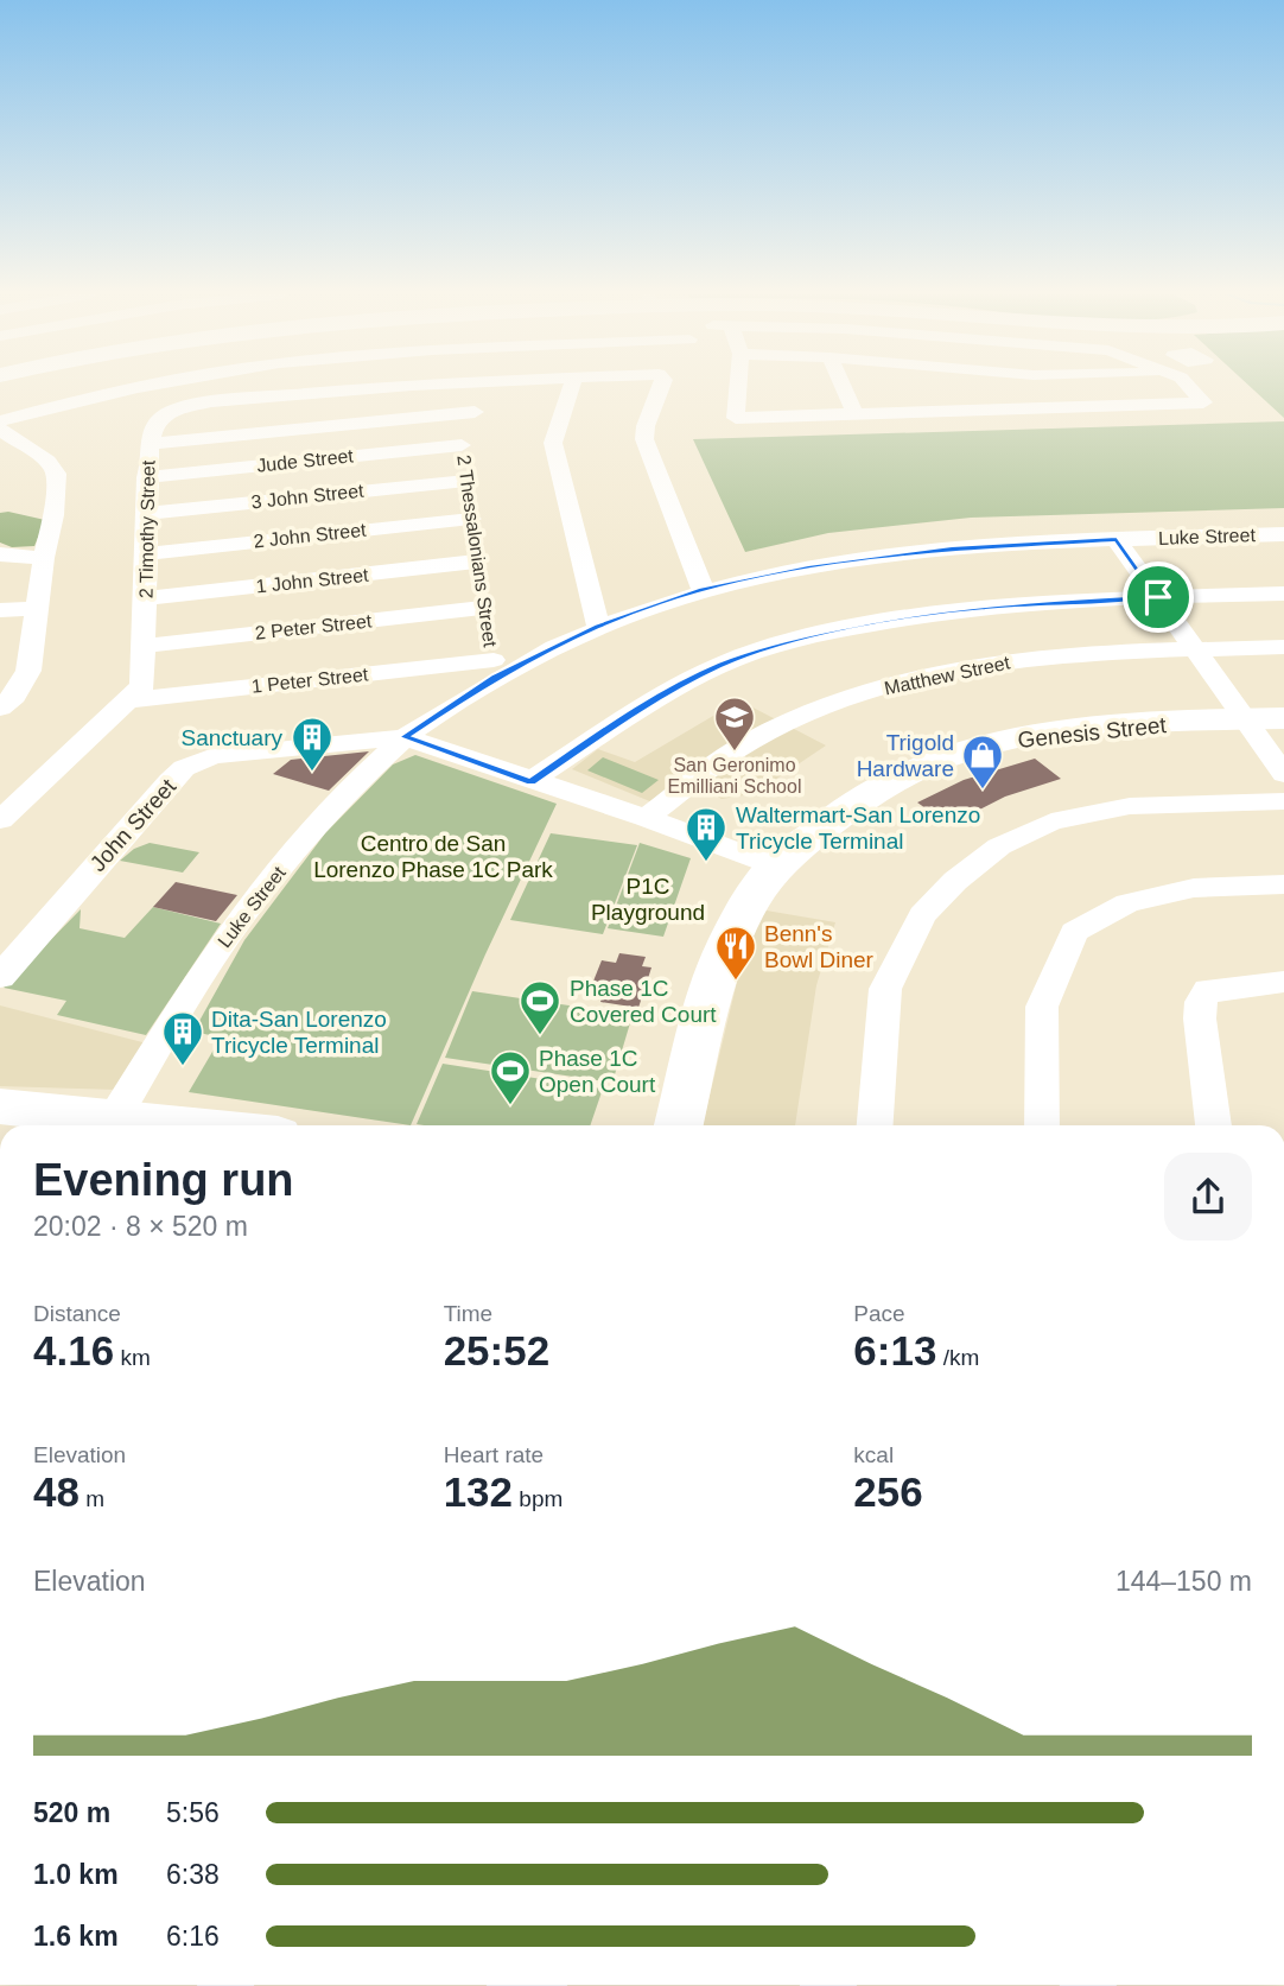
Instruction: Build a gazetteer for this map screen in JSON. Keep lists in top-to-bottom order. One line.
{"streets":{"street":["Jude Street","3 John Street","2 Timothy Street","2 John Street","Luke Street","2 Thessalonians Street","1 John Street","2 Peter Street","Matthew Street","1 Peter Street","Genesis Street","John Street"]},"crossings":[["Jude Street","2 Timothy Street"],["Jude Street","2 Thessalonians Street"],["3 John Street","2 Timothy Street"],["3 John Street","2 Thessalonians Street"],["2 Timothy Street","2 John Street"],["2 Timothy Street","Luke Street"],["2 Timothy Street","1 John Street"],["2 Timothy Street","2 Peter Street"],["2 Timothy Street","1 Peter Street"],["2 John Street","2 Thessalonians Street"],["Luke Street","2 Thessalonians Street"],["Luke Street","1 Peter Street"],["Luke Street","John Street"],["2 Thessalonians Street","1 John Street"],["2 Thessalonians Street","2 Peter Street"],["2 Thessalonians Street","1 Peter Street"],["1 John Street","2 Peter Street"]],"parks":["Centro de San Lorenzo Phase 1C Park","P1C Playground"],"places":{"school or university":["San Geronimo Emilliani School"],"building":["Sanctuary","Waltermart-San Lorenzo Tricycle Terminal","Dita-San Lorenzo Tricycle Terminal"],"shop":["Trigold Hardware"],"restaurant":["Benn's Bowl Diner"],"sports":["Phase 1C Covered Court","Phase 1C Open Court"]},"page":{"heading":["Evening run","20:02 · 8 × 520 m"],"stats":[["Distance","4.16 km"],["Time","25:52"],["Pace","6:13 /km"],["Elevation","48 m"],["Heart rate","132 bpm"],["kcal","256"]],"chart":["Elevation","144–150 m"],"list":[{"name":"520 m","note":"5:56"},{"name":"1.0 km","note":"6:38"},{"name":"1.6 km","note":"6:16"}]}}
